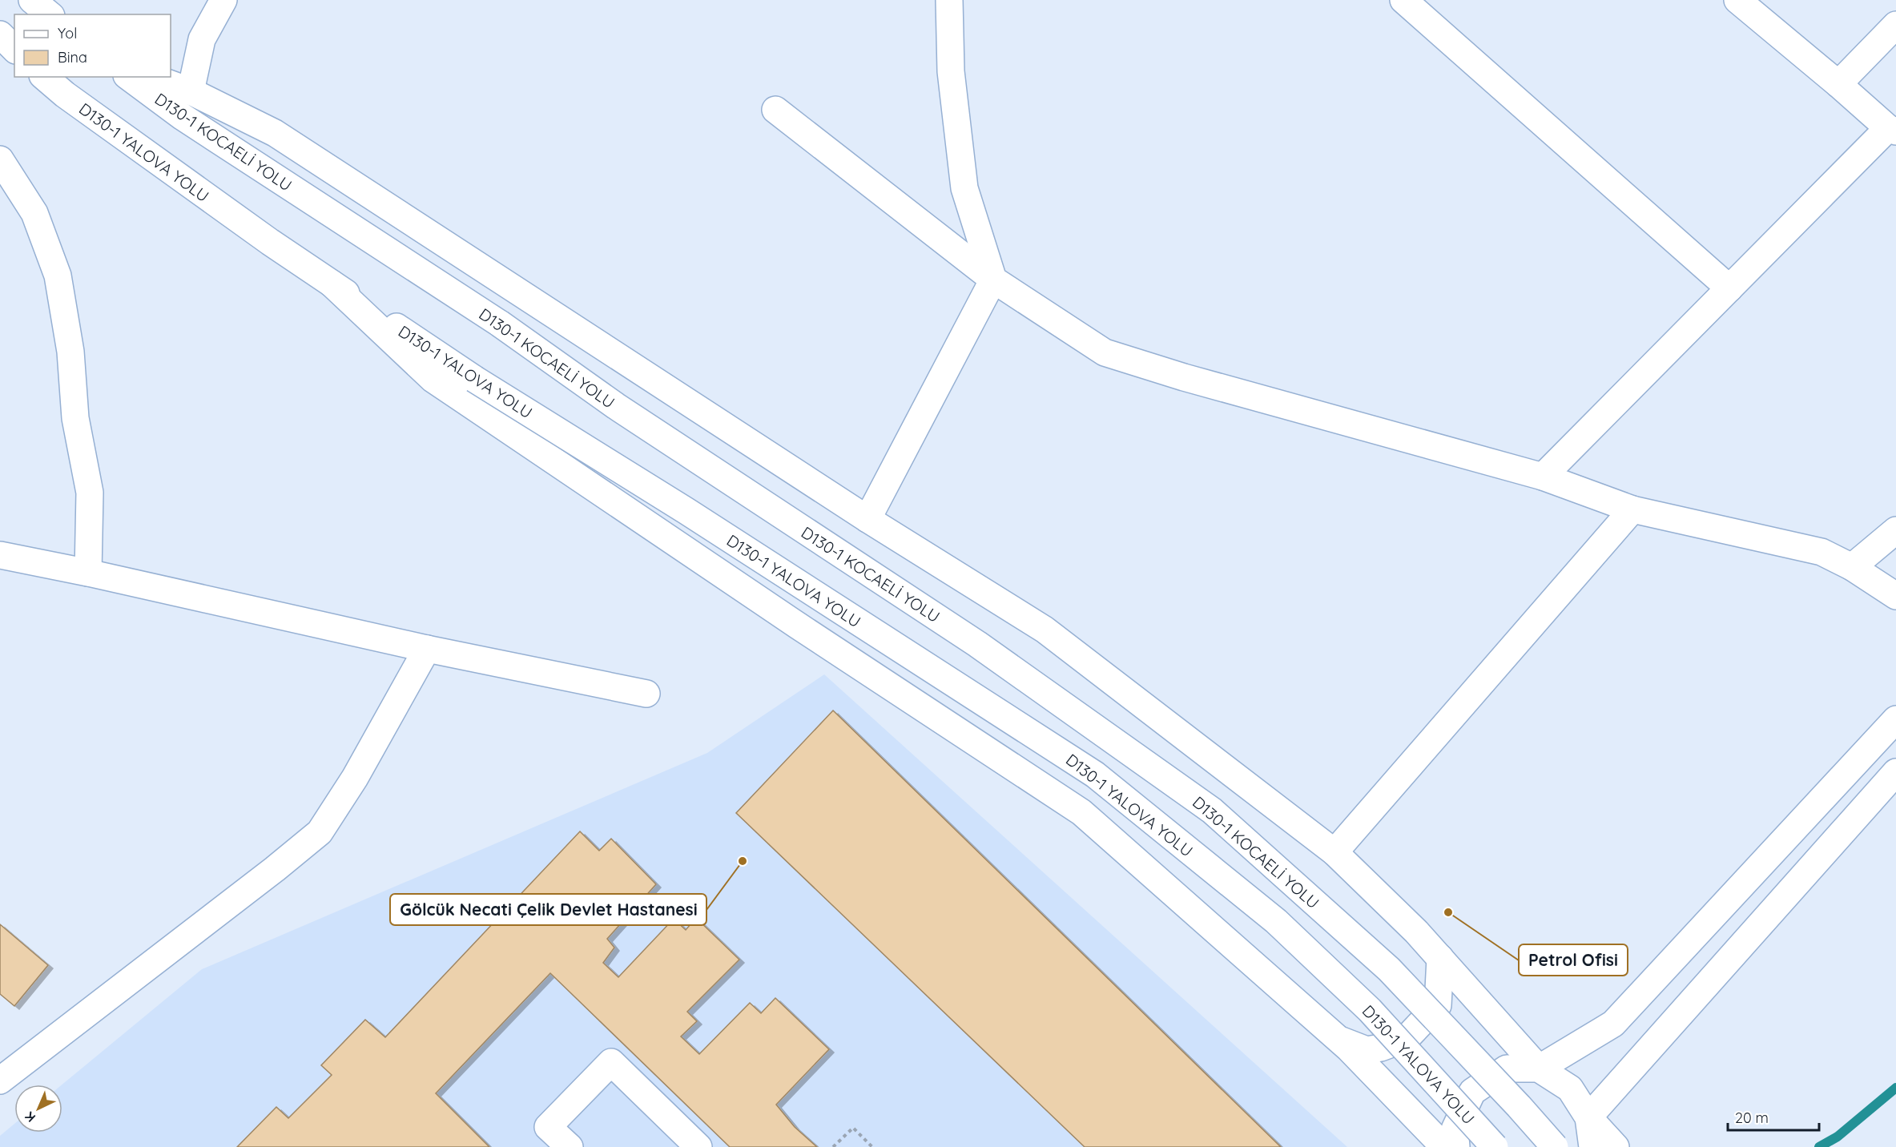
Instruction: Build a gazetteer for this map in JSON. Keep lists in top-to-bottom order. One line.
{"streets":{"main road":["D130-1 KOCAELİ YOLU","D130-1 YALOVA YOLU"]},"places":["Gölcük Necati Çelik Devlet Hastanesi","Petrol Ofisi"],"legend":["Yol","Bina"],"scale_bar":"20 m","north":"bottom left"}
